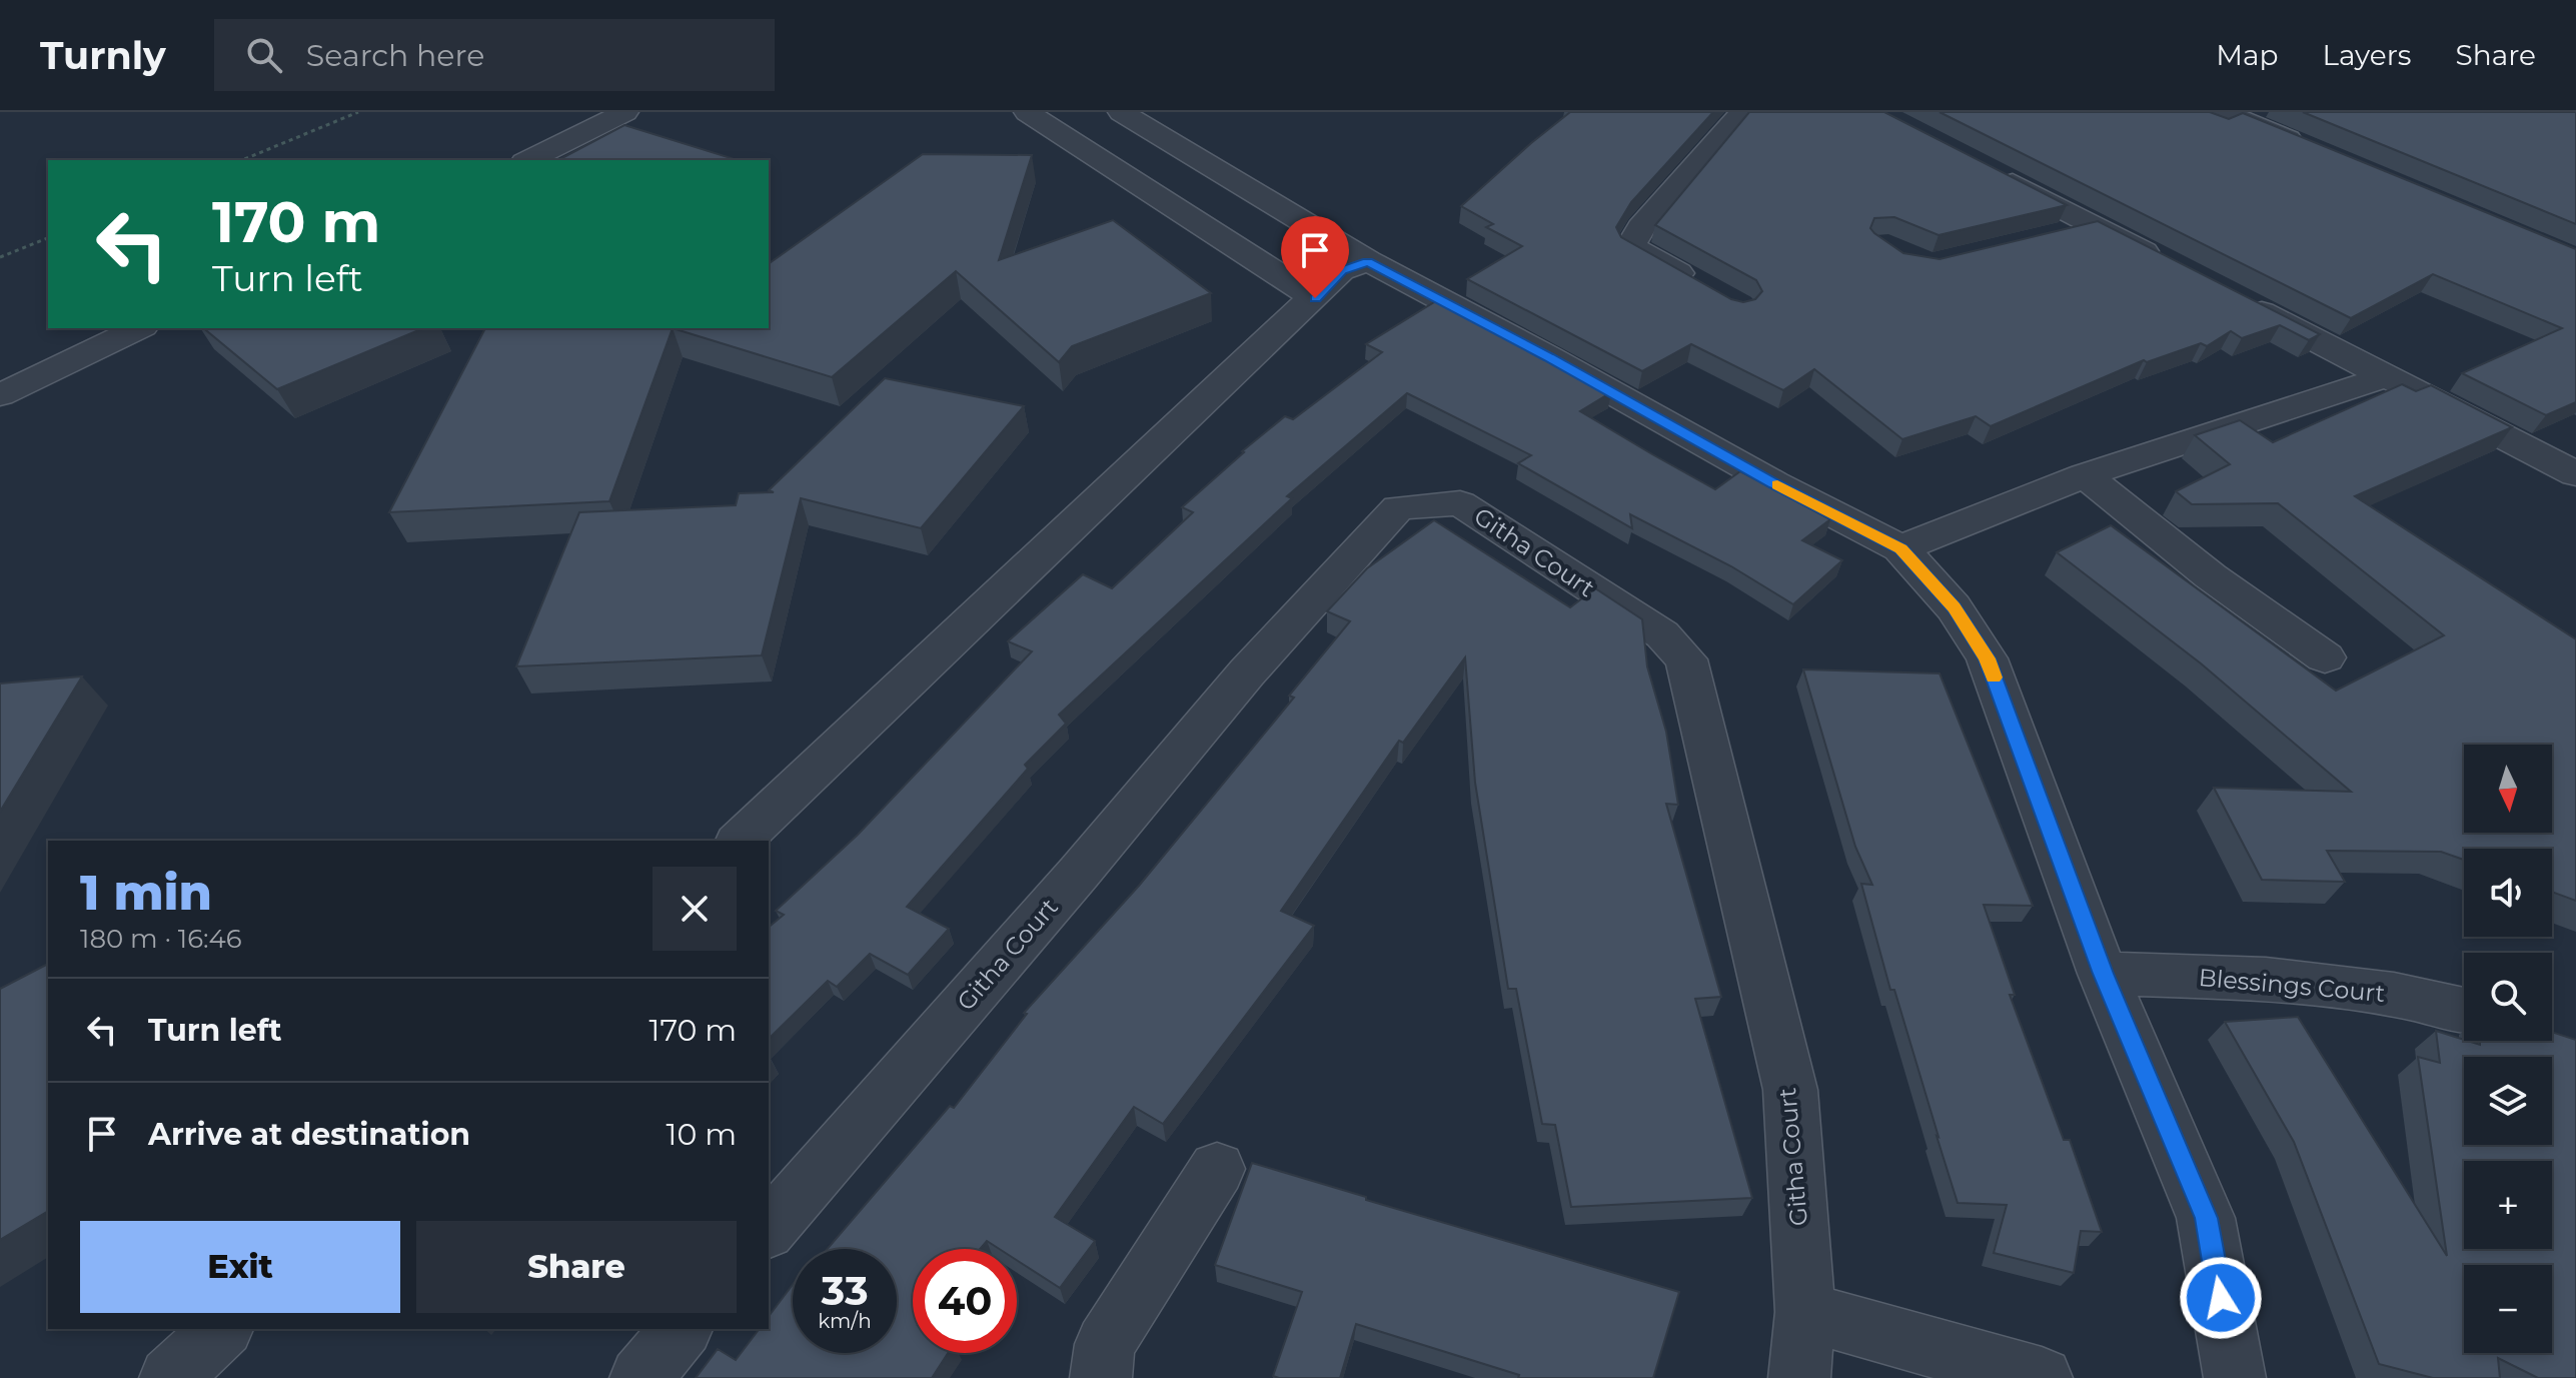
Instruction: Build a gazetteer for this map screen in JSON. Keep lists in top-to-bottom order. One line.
{"streets":{"street":["Githa Court","Blessings Court"]},"north":"bottom","page":{"header":"Turnly","search":"Search here","nav":["Map","Layers","Share"],"turn":["170 m","Turn left"],"map_buttons":["+","−"],"heading":["1 min","180 m · 16:46"],"list":[{"name":"Turn left","value":"170 m"},{"name":"Arrive at destination","value":"10 m"}],"buttons":["Exit","Share"],"speed":"33 km/h","limit":"40"}}
